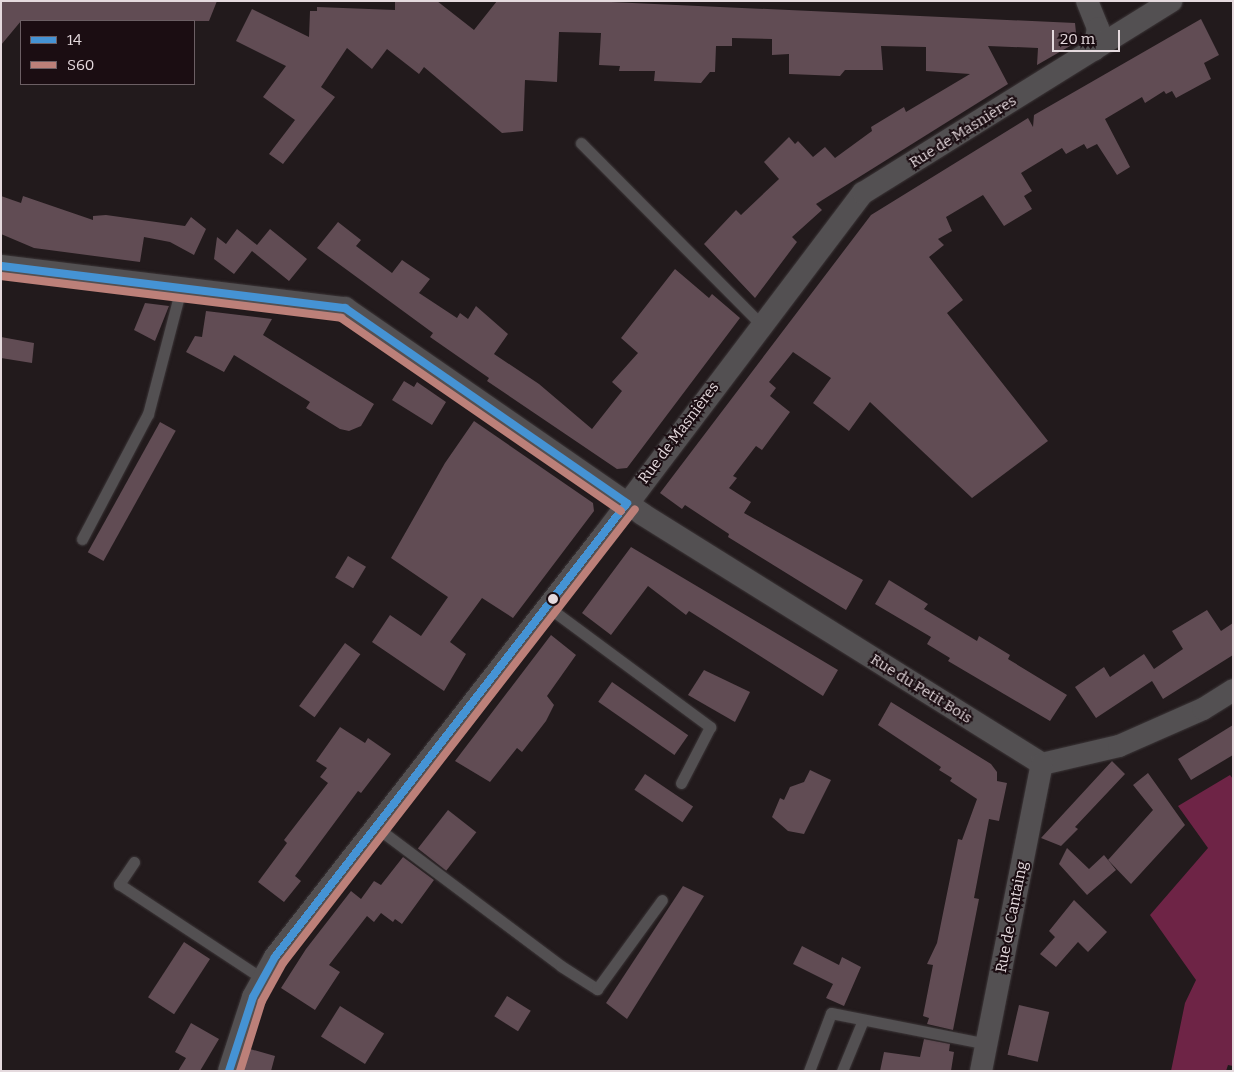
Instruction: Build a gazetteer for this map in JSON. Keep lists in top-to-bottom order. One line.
{"streets":{"street":["Rue de Masnières","Rue du Petit Bois","Rue de Cantaing"]},"crossings":[["Rue de Masnières","Rue du Petit Bois"],["Rue du Petit Bois","Rue de Cantaing"]],"lines":["transit line 14","transit line S60"],"legend":["14","S60"],"scale_bar":"20 m"}
